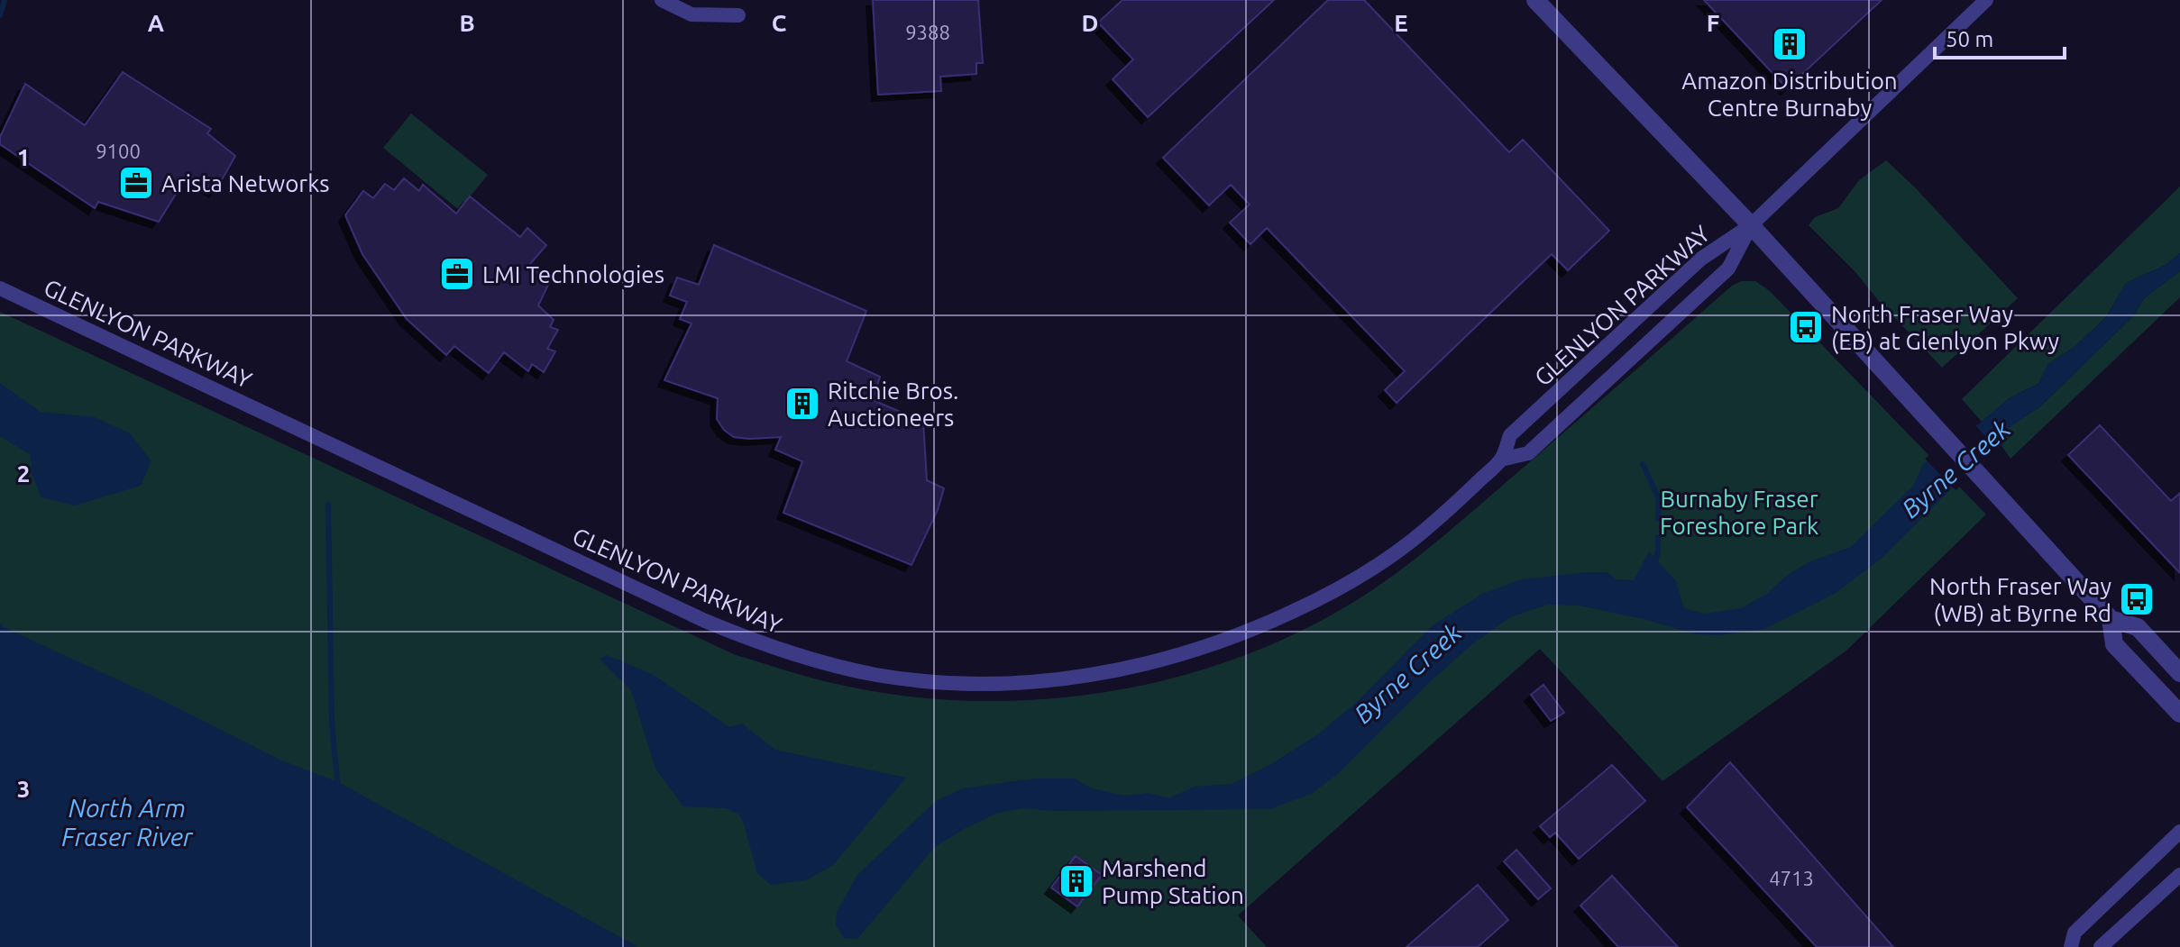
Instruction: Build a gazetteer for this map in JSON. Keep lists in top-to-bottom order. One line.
{"streets":{"street":["GLENLYON PARKWAY"]},"water":["Byrne Creek","North Arm Fraser River"],"parks":["Burnaby Fraser Foreshore Park"],"places":{"building":["Amazon Distribution Centre Burnaby","Ritchie Bros. Auctioneers","Marshend Pump Station"],"office":["Arista Networks","LMI Technologies"],"bus stop":["North Fraser Way (EB) at Glenlyon Pkwy","North Fraser Way (WB) at Byrne Rd"]},"house_numbers":["9388","9100","4713"],"scale_bar":"50 m","grid":{"columns":["A","B","C","D","E","F"],"rows":["1","2","3"]}}
